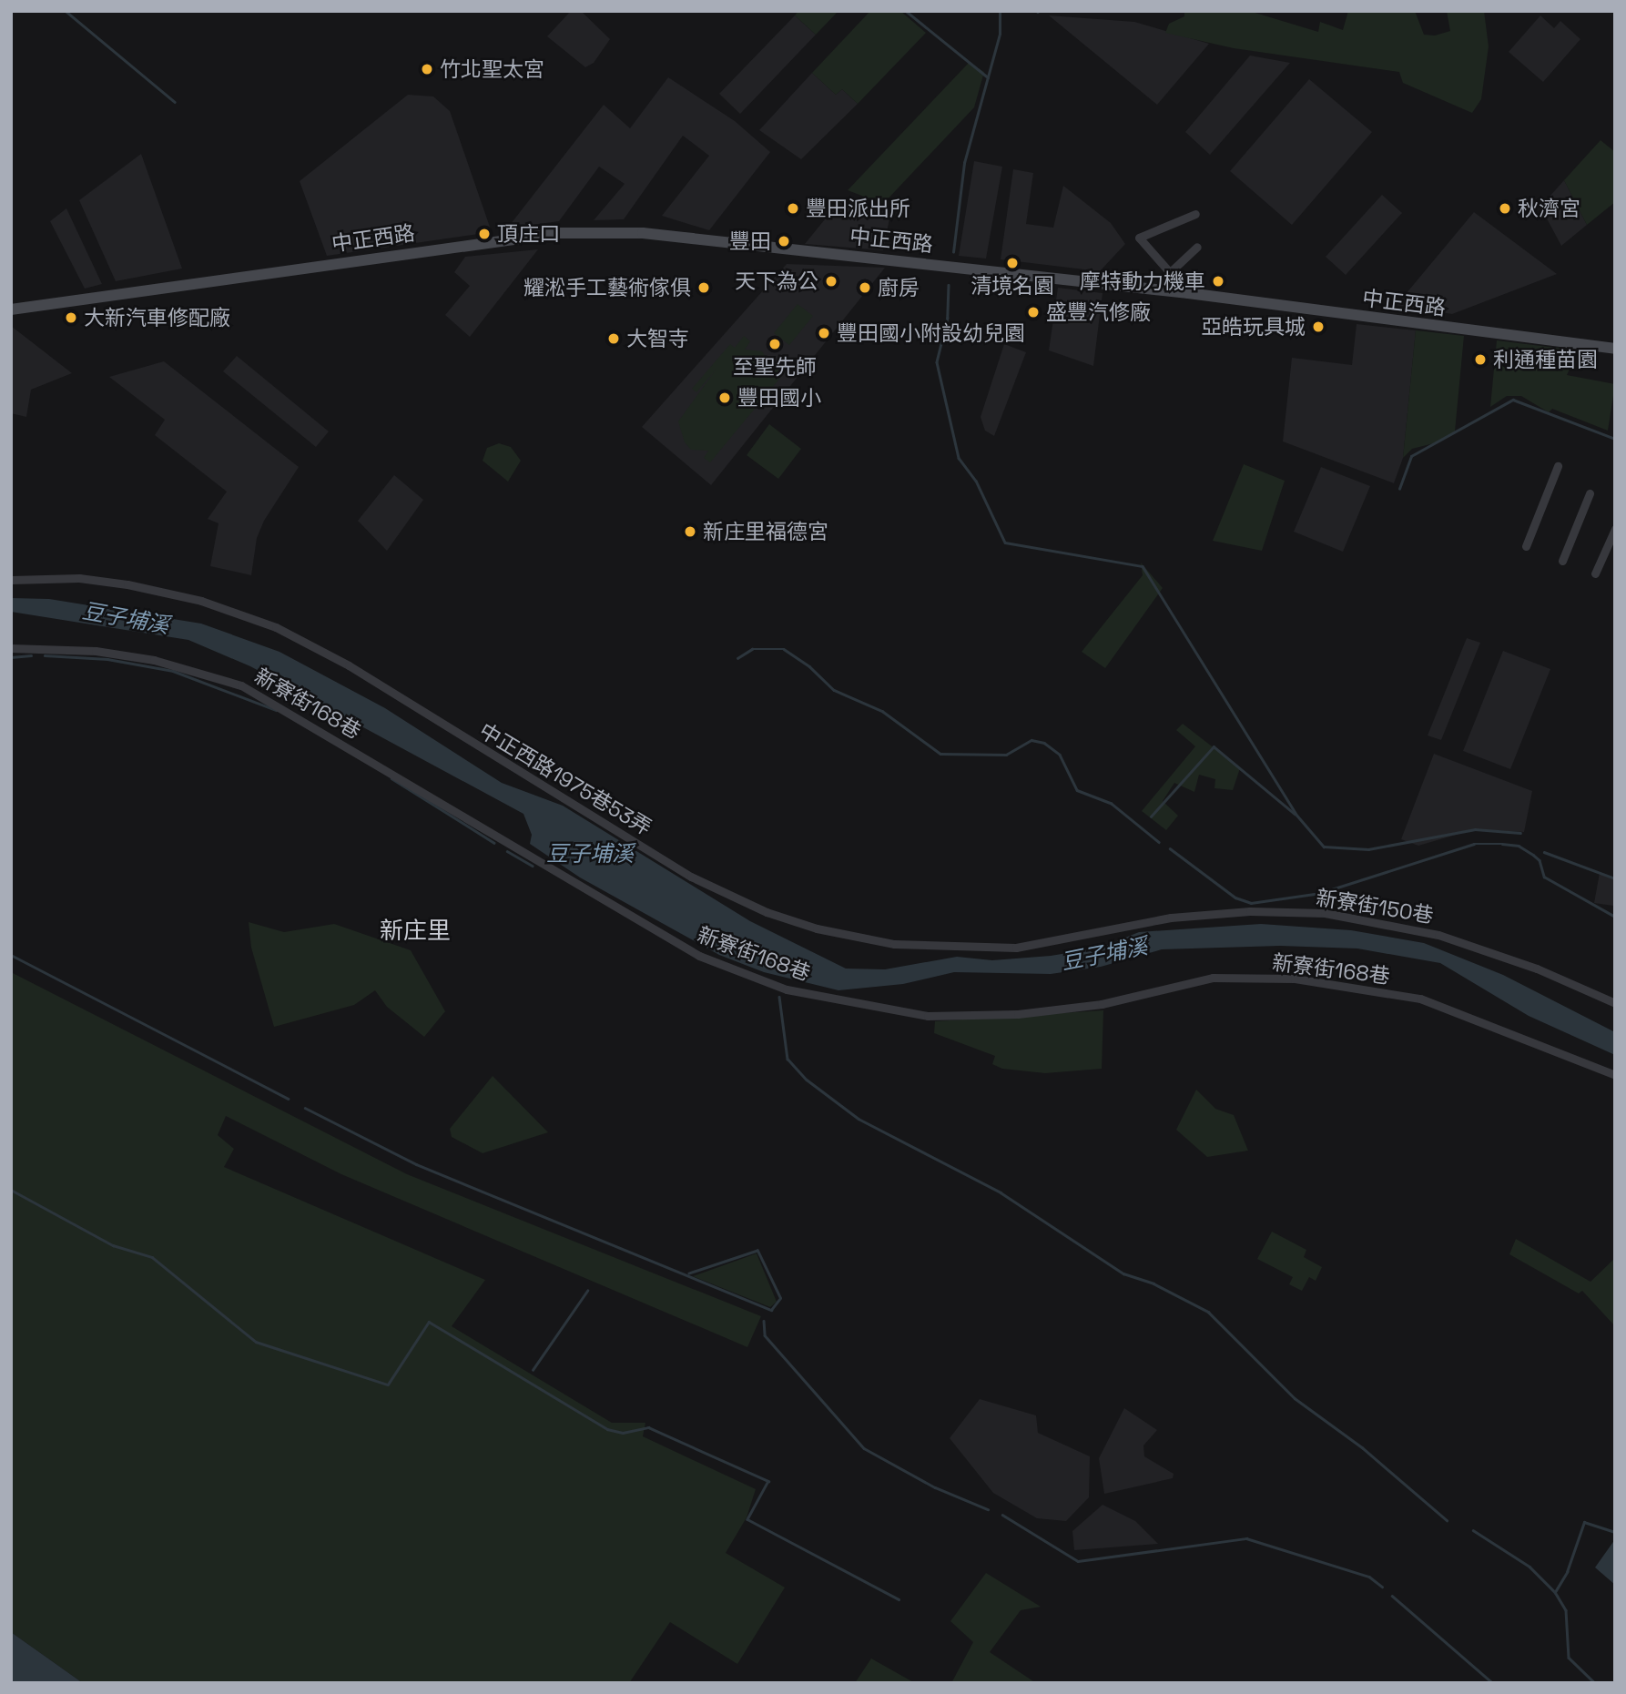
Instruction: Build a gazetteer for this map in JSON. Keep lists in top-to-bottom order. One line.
{"streets":{"main road":["中正西路"],"street":["新寮街168巷","中正西路1975巷53弄","新寮街150巷"]},"crossings":[["中正西路1975巷53弄","新寮街150巷"]],"districts":["新庄里"],"water":["豆子埔溪"],"places":["竹北聖太宮","豐田派出所","秋濟宮","頂庄口","豐田","清境名園","天下為公","摩特動力機車","耀淞手工藝術傢俱","廚房","盛豐汽修廠","大新汽車修配廠","亞皓玩具城","豐田國小附設幼兒園","大智寺","至聖先師","利通種苗園","豐田國小","新庄里福德宮"]}
